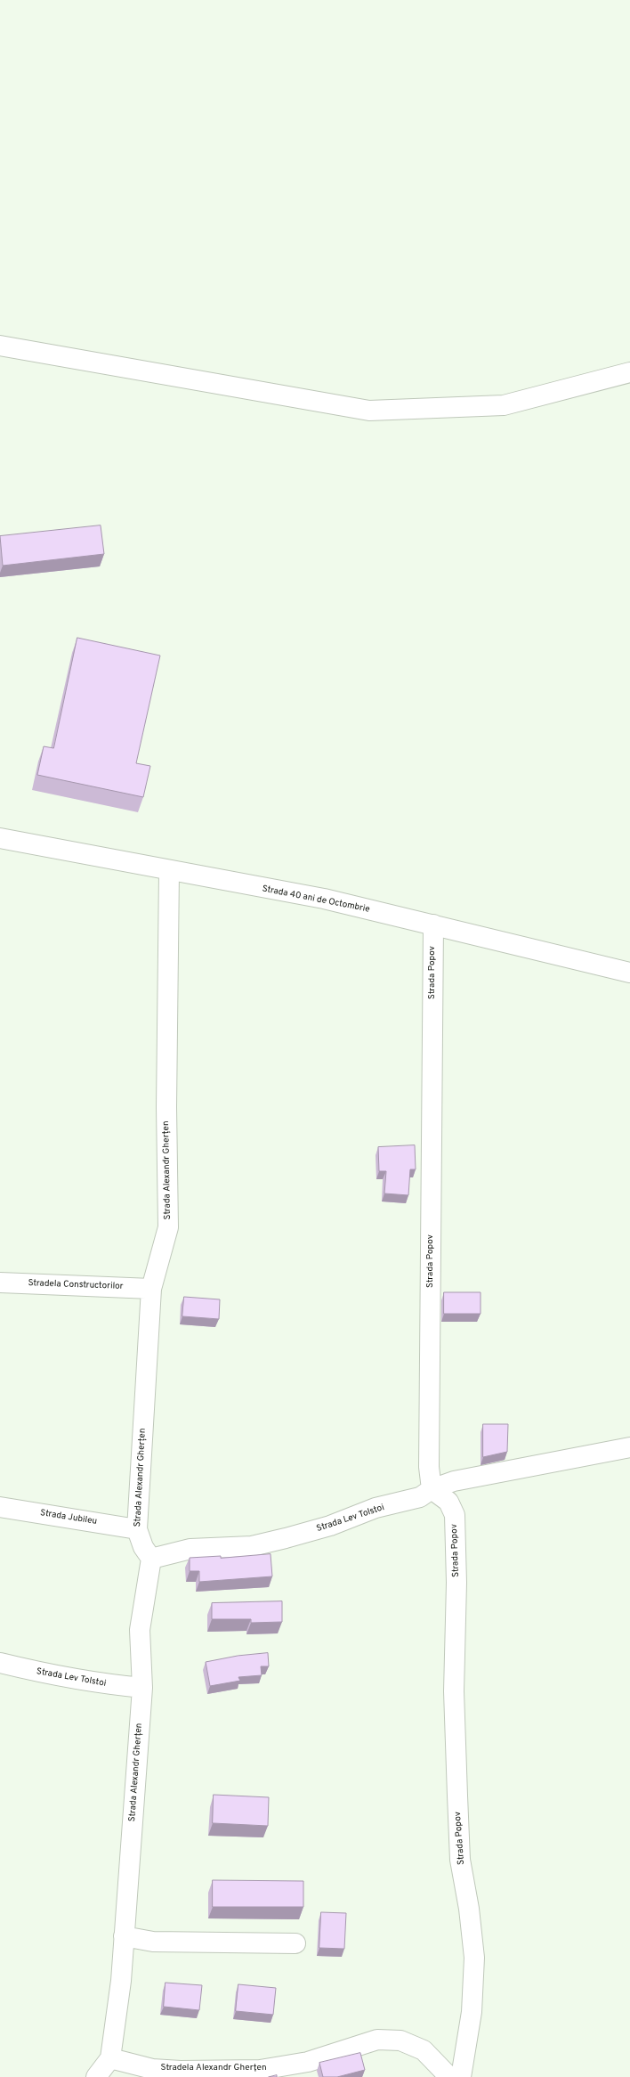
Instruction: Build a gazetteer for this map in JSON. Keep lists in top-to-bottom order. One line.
{"streets":{"street":["Strada 40 ani de Octombrie","Strada Popov","Strada Alexandr Gherțen","Stradela Constructorilor","Strada Jubileu","Strada Lev Tolstoi","Stradela Alexandr Gherțen"]},"crossings":[["Strada 40 ani de Octombrie","Strada Popov"],["Strada 40 ani de Octombrie","Strada Alexandr Gherțen"],["Strada Popov","Strada Lev Tolstoi"],["Strada Alexandr Gherțen","Stradela Constructorilor"],["Strada Alexandr Gherțen","Strada Jubileu"],["Strada Alexandr Gherțen","Strada Lev Tolstoi"],["Strada Alexandr Gherțen","Stradela Alexandr Gherțen"]]}
